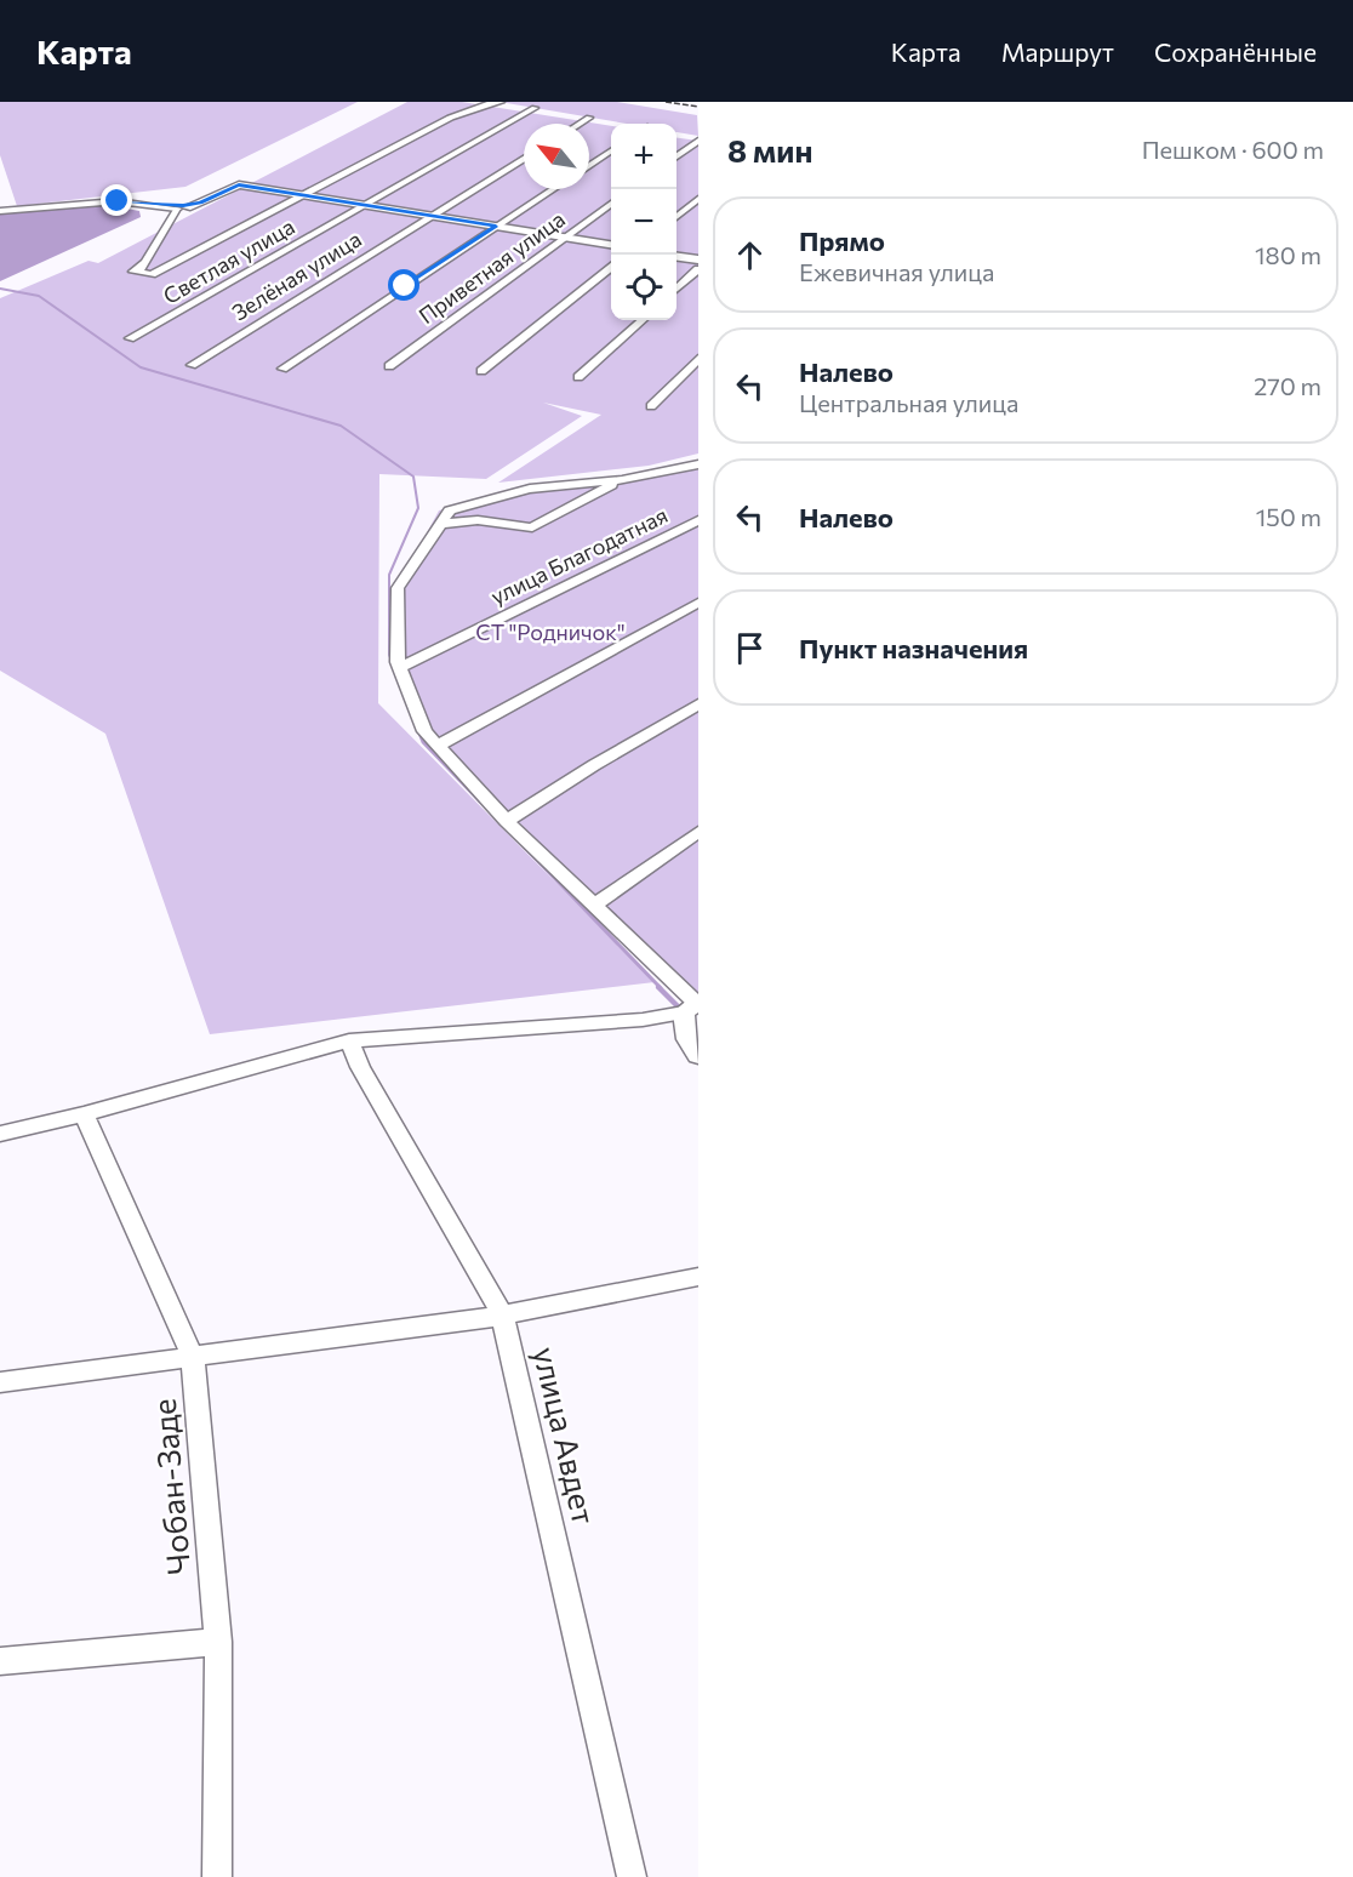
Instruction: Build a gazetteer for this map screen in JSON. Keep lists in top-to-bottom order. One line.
{"streets":{"street":["Светлая улица","Приветная улица","Зелёная улица","улица Благодатная","улица Авдет","Чобан-Заде"]},"parks":["СТ \"Родничок\""],"north":"top left","page":{"header":"Карта","nav":["Карта","Маршрут","Сохранённые"],"heading":["8 мин","Пешком · 600 m"],"map_buttons":["+","−"],"list":[["Прямо","Ежевичная улица","180 m"],["Налево","Центральная улица","270 m"],["Налево","150 m"],"Пункт назначения"]}}
